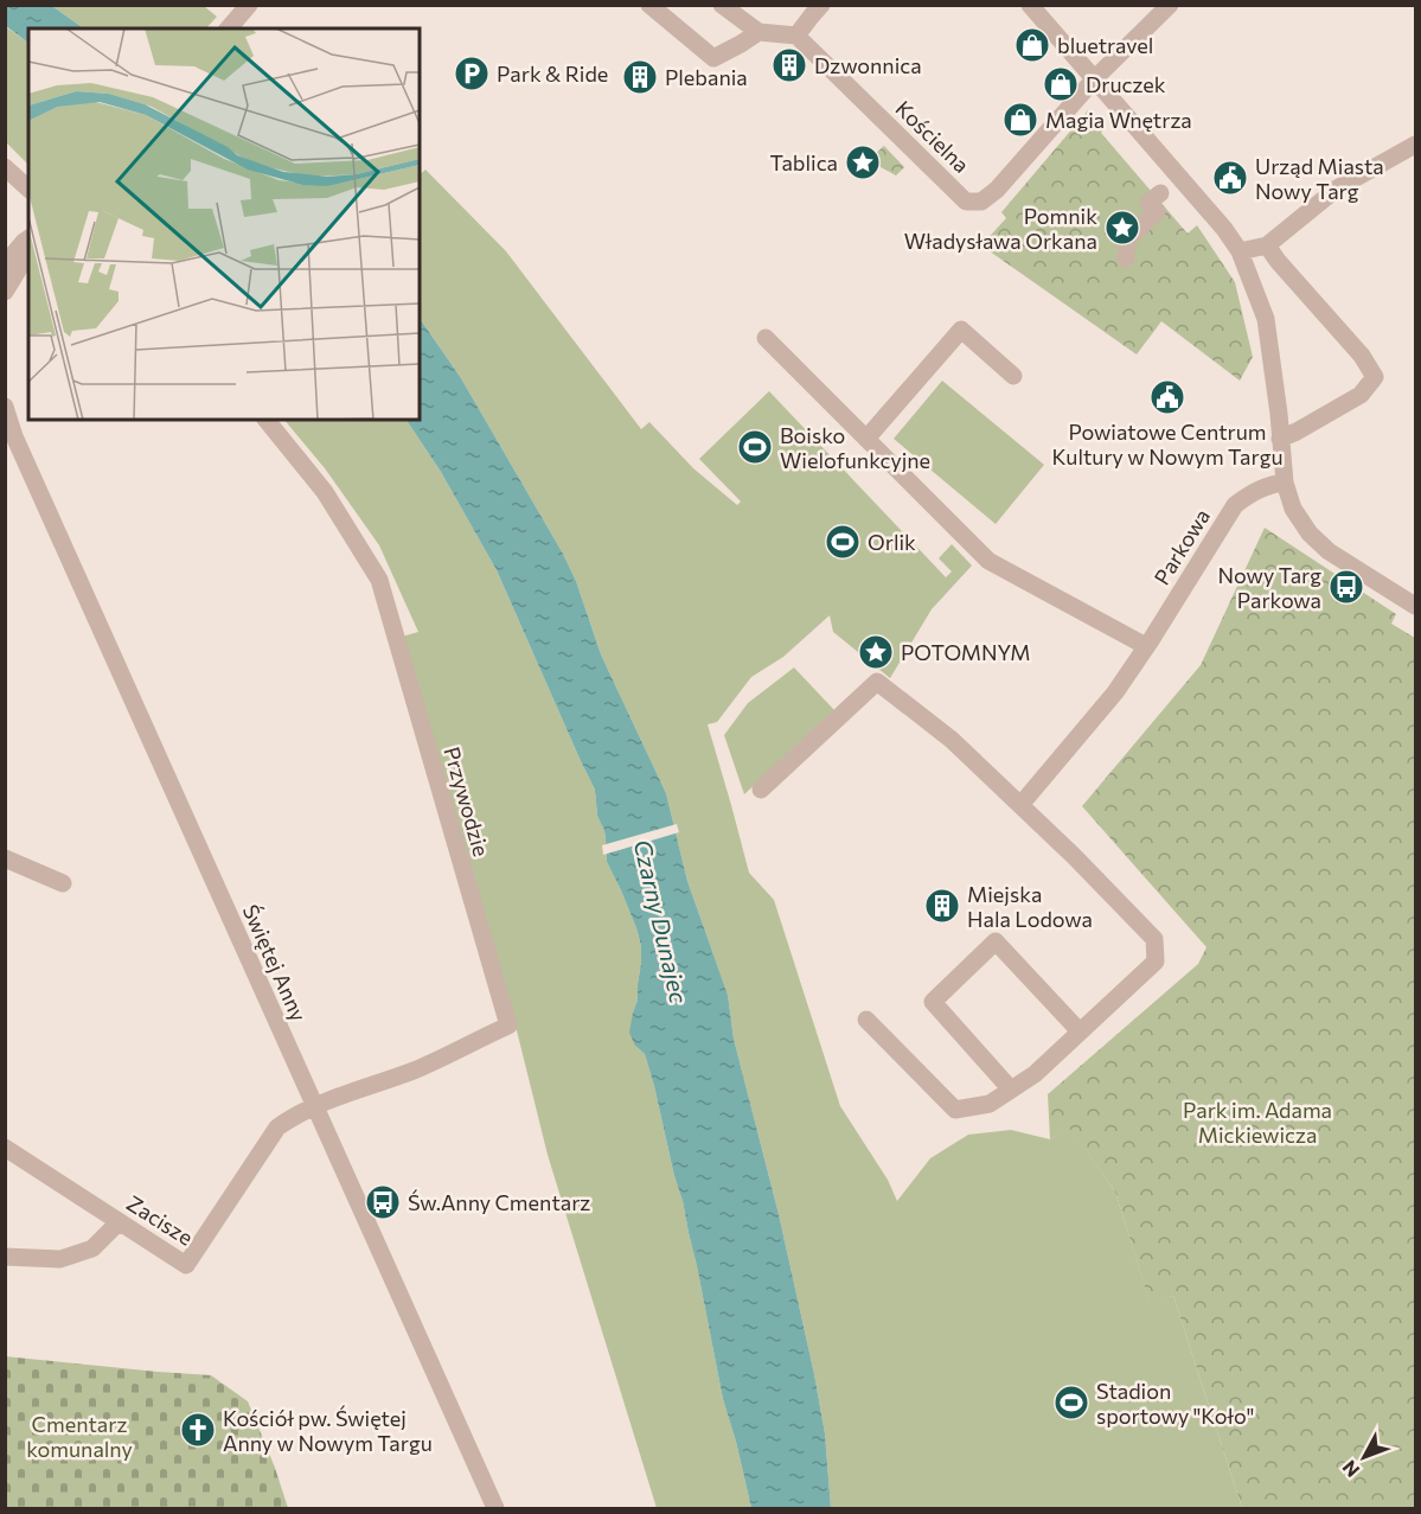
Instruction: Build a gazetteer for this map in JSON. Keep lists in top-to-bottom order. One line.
{"streets":{"street":["Kościelna","Parkowa","Przywodzie","Świętej Anny","Zacisze"]},"crossings":[["Przywodzie","Świętej Anny"],["Przywodzie","Zacisze"],["Świętej Anny","Zacisze"]],"water":["Czarny Dunajec"],"parks":["Park im. Adama Mickiewicza","Cmentarz komunalny"],"places":{"shop":["bluetravel","Druczek","Magia Wnętrza"],"building":["Dzwonnica","Plebania","Miejska Hala Lodowa"],"parking":["Park & Ride"],"place":["Tablica","Pomnik Władysława Orkana","POTOMNYM"],"public building":["Urząd Miasta Nowy Targ","Powiatowe Centrum Kultury w Nowym Targu"],"sports":["Boisko Wielofunkcyjne","Orlik","Stadion sportowy \"Koło\""],"bus stop":["Nowy Targ Parkowa","Św.Anny Cmentarz"],"church":["Kościół pw. Świętej Anny w Nowym Targu"]},"north":"bottom left"}
